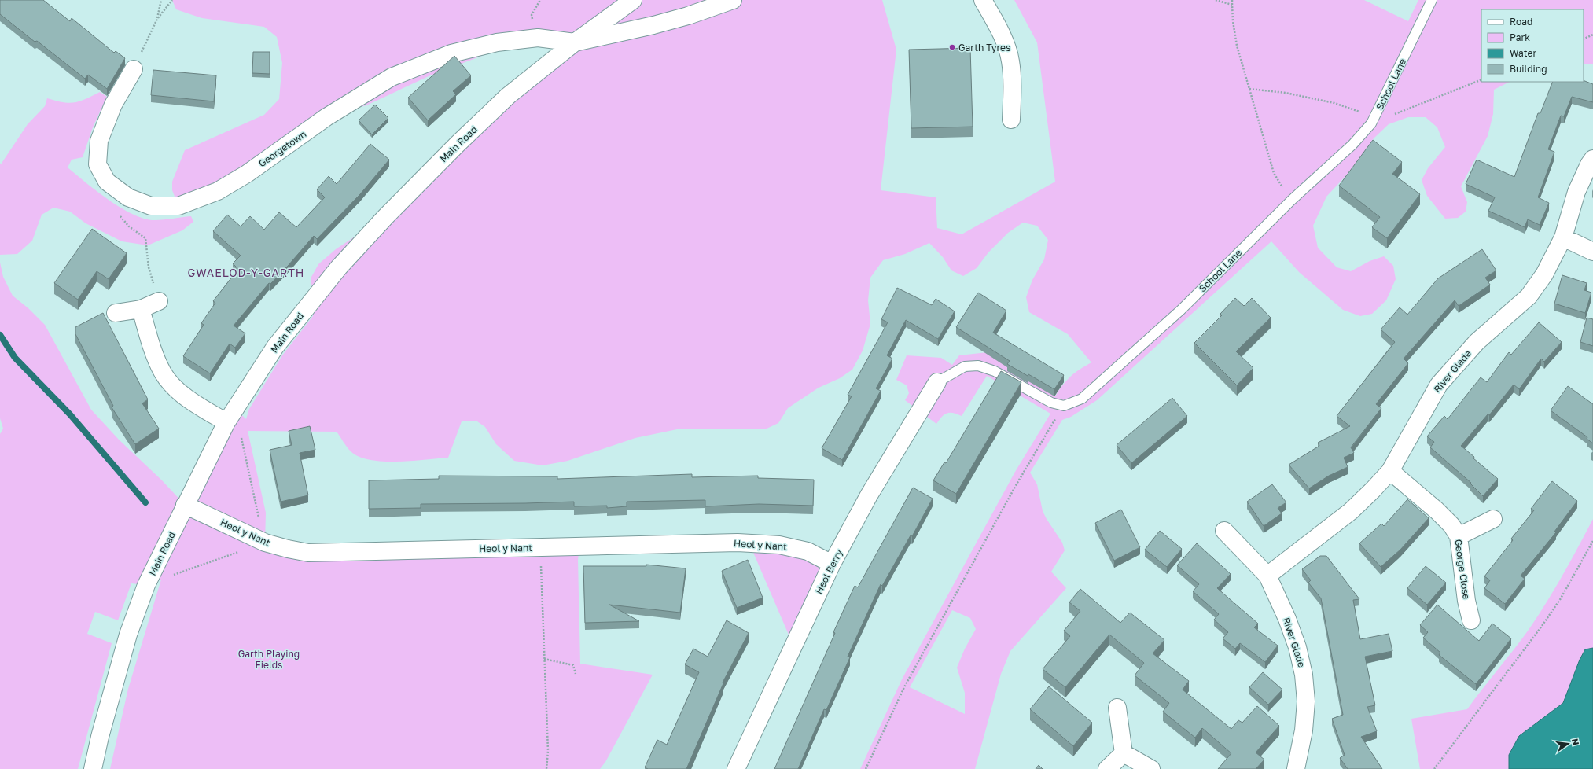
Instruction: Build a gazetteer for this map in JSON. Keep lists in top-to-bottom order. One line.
{"streets":{"street":["Main Road","Georgetown","River Glade","Heol y Nant","George Close","Heol Berry"],"lane":["School Lane"]},"crossings":[["Main Road","Georgetown"],["Main Road","Heol y Nant"],["River Glade","George Close"],["Heol y Nant","Heol Berry"]],"districts":["GWAELOD-Y-GARTH"],"parks":["Garth Playing Fields"],"places":["Garth Tyres"],"legend":["Road","Park","Water","Building"],"north":"right"}
